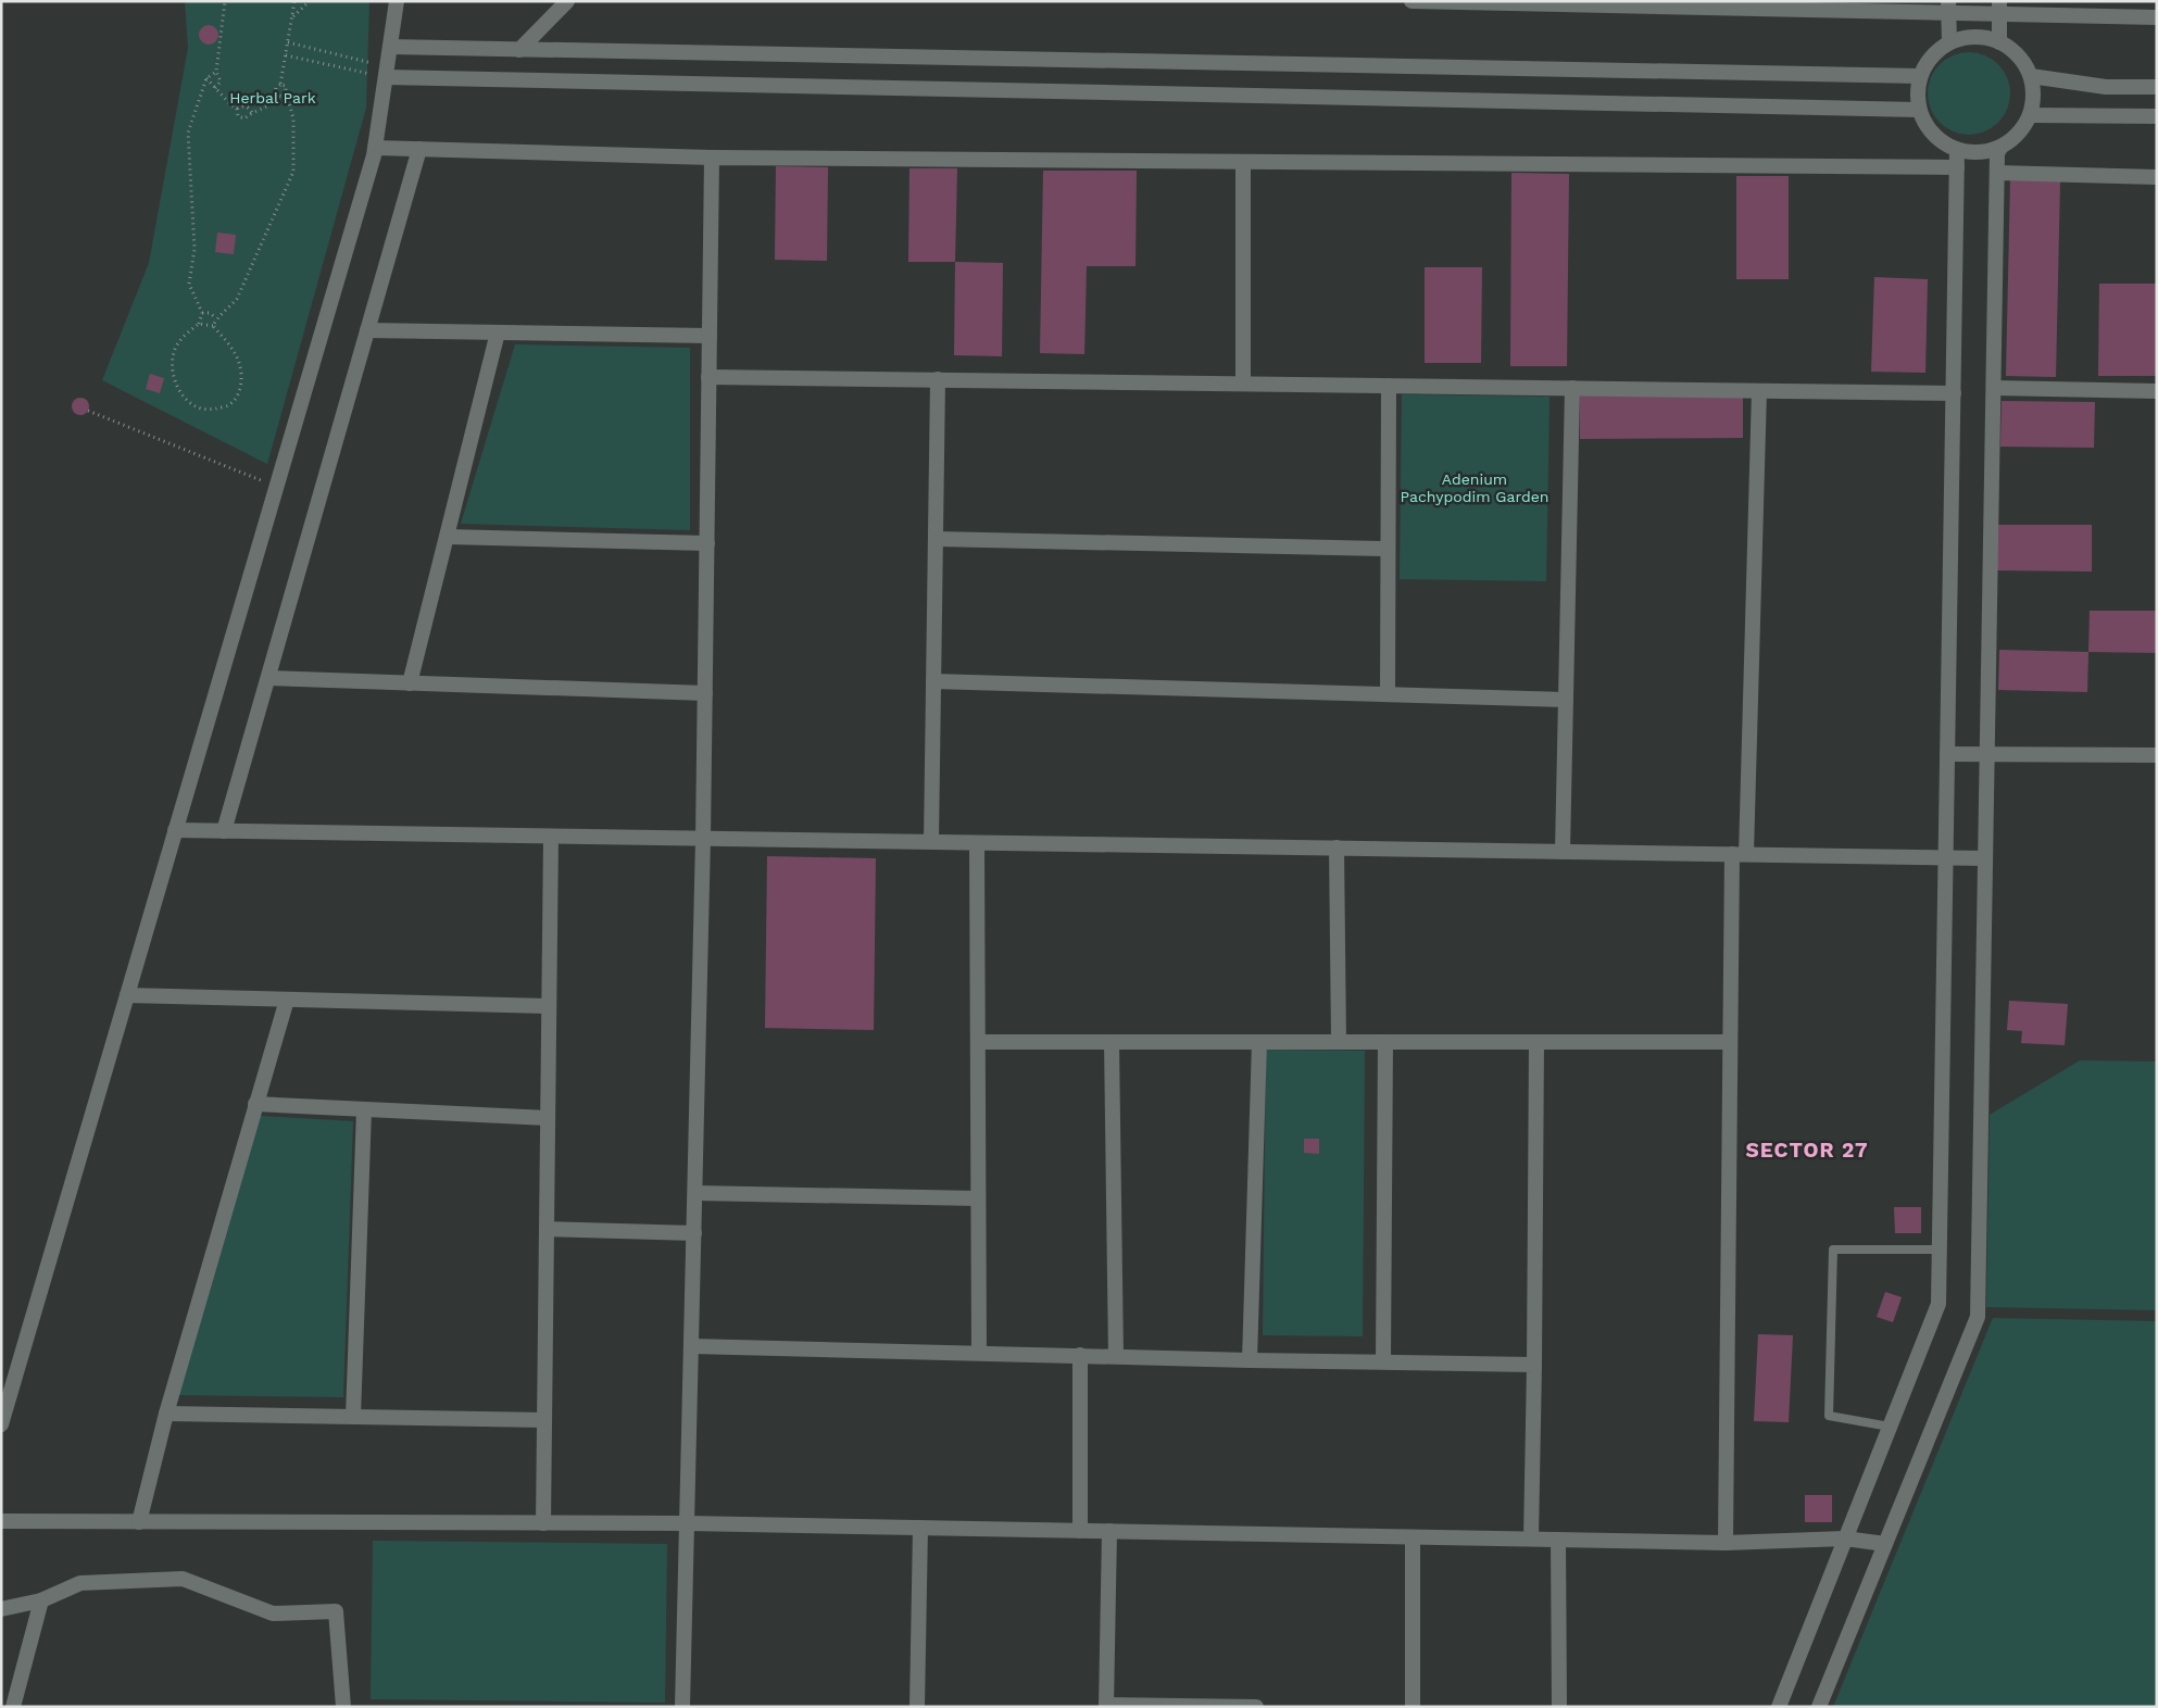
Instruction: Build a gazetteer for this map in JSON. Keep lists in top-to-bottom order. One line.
{"districts":["SECTOR 27"],"parks":["Herbal Park","Adenium Pachypodim Garden"]}
